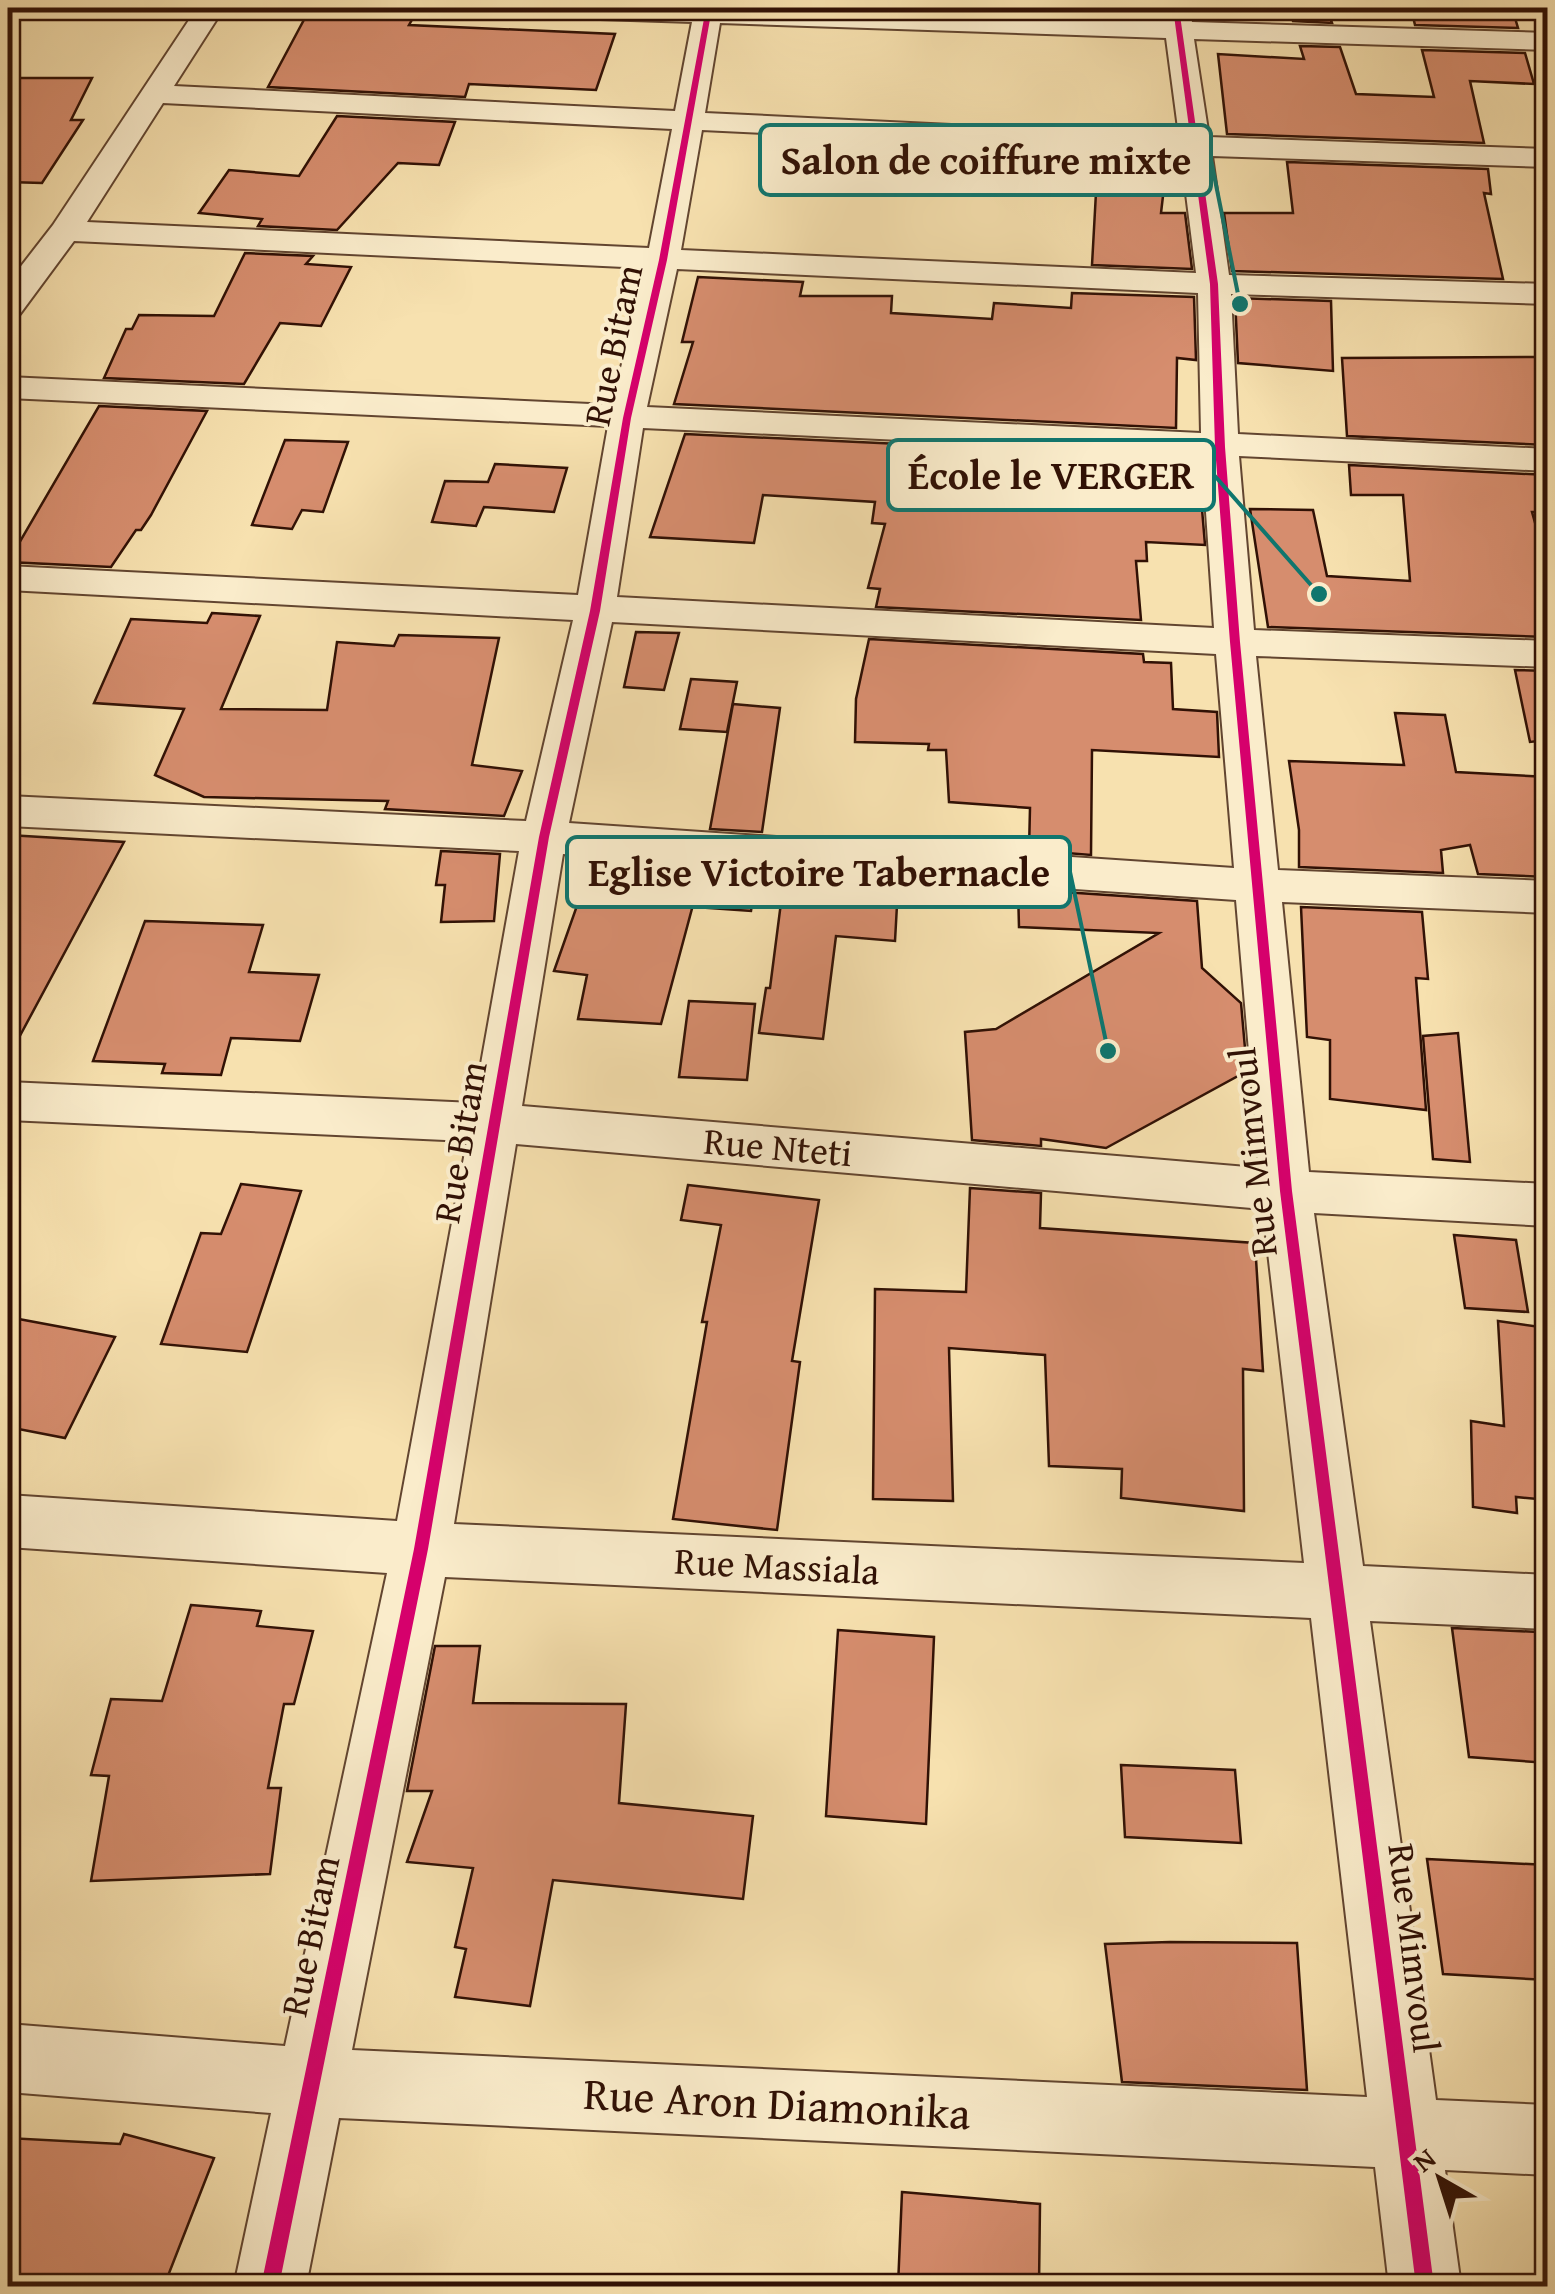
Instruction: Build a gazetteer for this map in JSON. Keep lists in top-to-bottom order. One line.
{"streets":{"street":["Rue Bitam","Rue Nteti","Rue Mimvoul","Rue Massiala","Rue Aron Diamonika"]},"crossings":[["Rue Bitam","Rue Nteti"],["Rue Bitam","Rue Massiala"],["Rue Bitam","Rue Aron Diamonika"],["Rue Nteti","Rue Mimvoul"],["Rue Mimvoul","Rue Massiala"],["Rue Mimvoul","Rue Aron Diamonika"]],"places":["Salon de coiffure mixte","École le VERGER","Eglise Victoire Tabernacle"],"north":"top left"}
